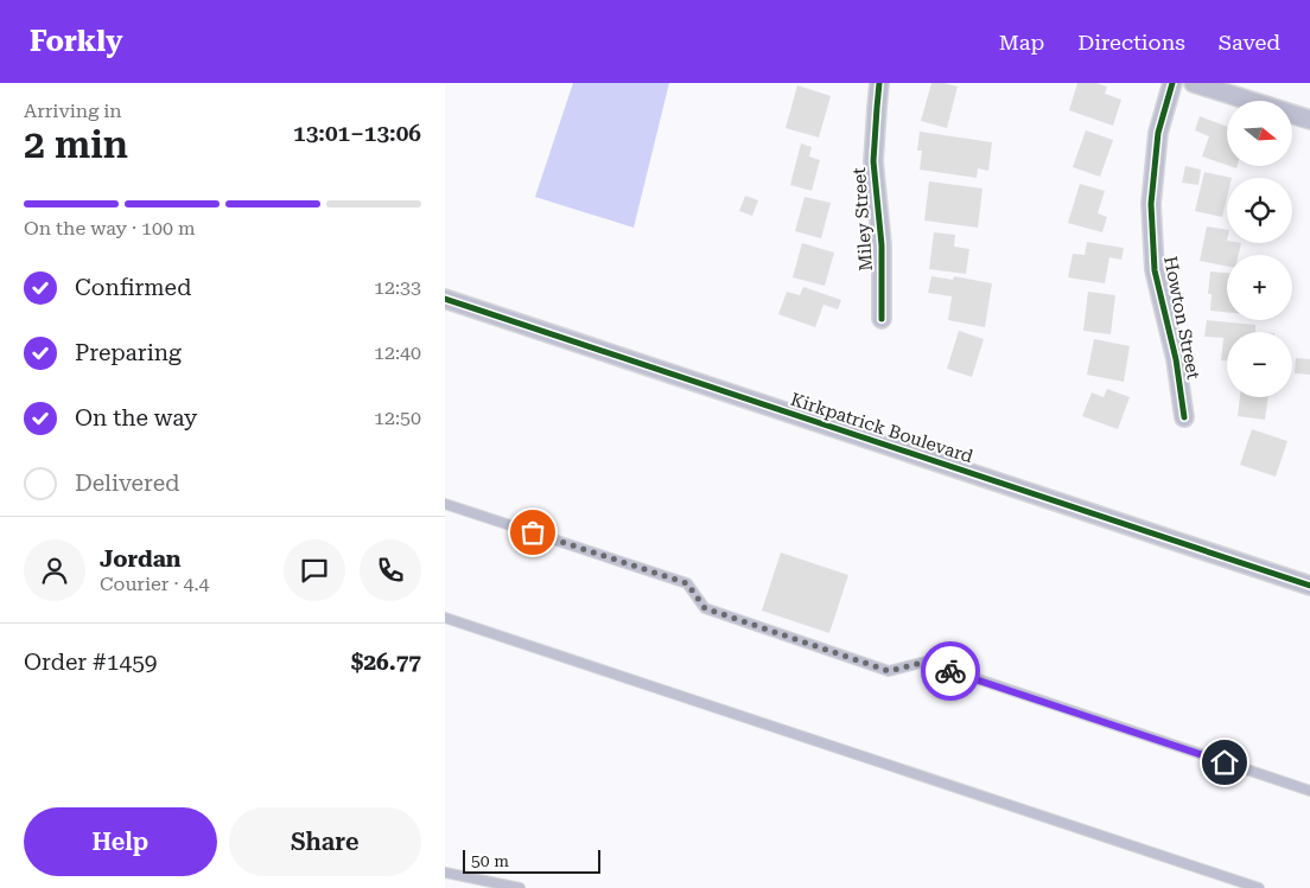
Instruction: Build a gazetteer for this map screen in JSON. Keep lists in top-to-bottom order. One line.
{"streets":{"street":["Miley Street","Howton Street","Kirkpatrick Boulevard"]},"scale_bar":"50 m","north":"right","page":{"header":"Forkly","nav":["Map","Directions","Saved"],"heading":["2 min","Arriving in","13:01–13:06"],"panel":["Jordan","Courier · 4.4","Order #1459","$26.77"],"map_buttons":["+","−"],"bar":"On the way · 100 m","list":[["Confirmed","12:33"],["Preparing","12:40"],["On the way","12:50"],"Delivered"],"buttons":["Help","Share"],"scale":"50 m"}}
